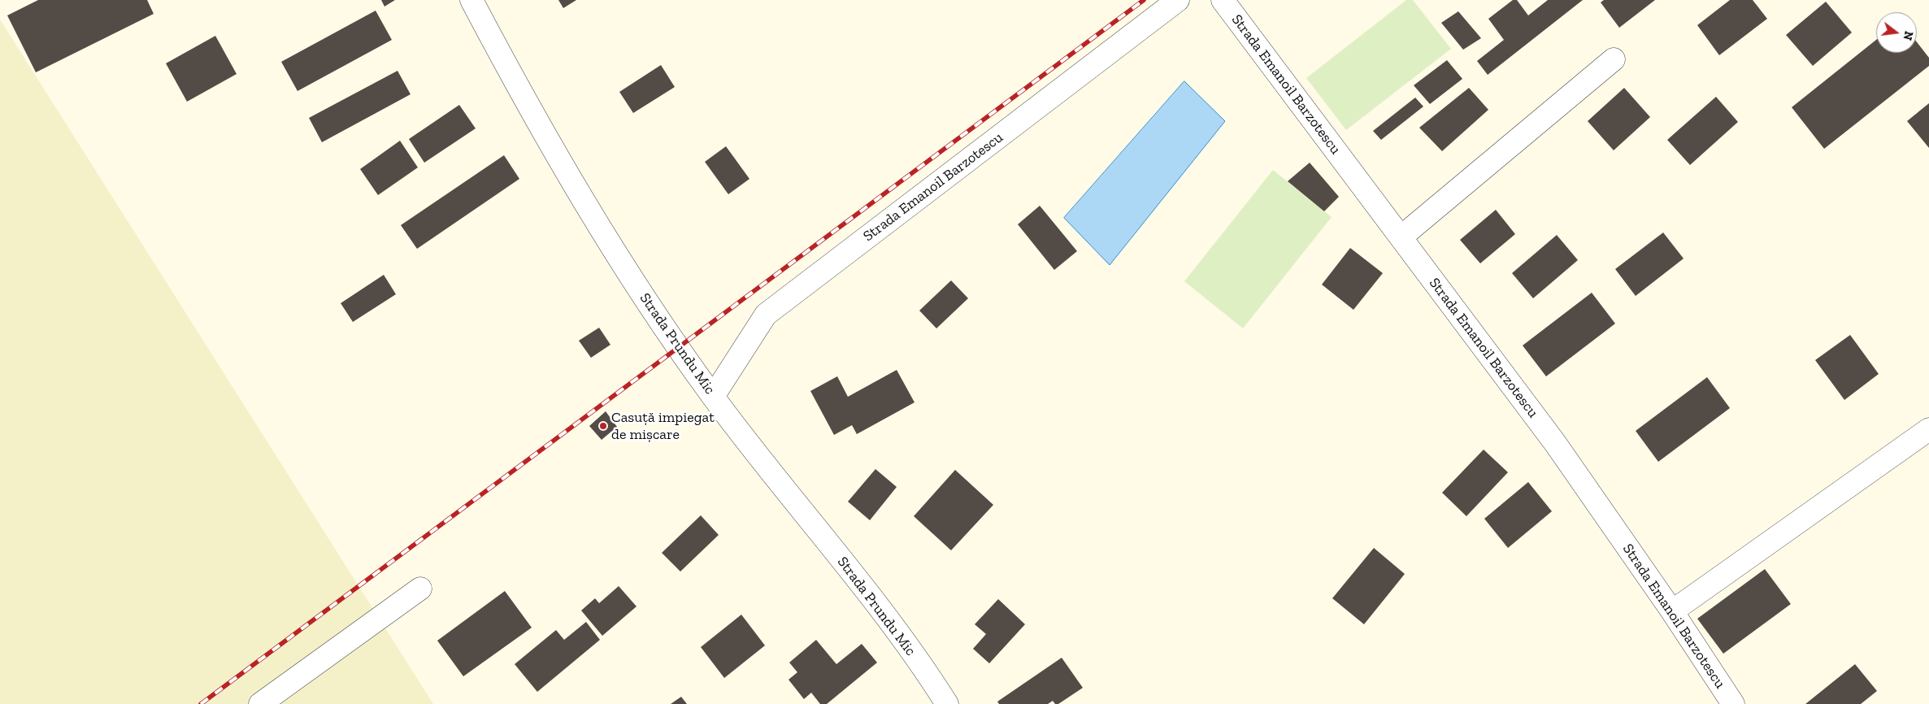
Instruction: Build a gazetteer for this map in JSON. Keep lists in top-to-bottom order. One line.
{"streets":{"street":["Strada Emanoil Barzotescu","Strada Prundu Mic"]},"crossings":[["Strada Emanoil Barzotescu","Strada Prundu Mic"]],"places":["Casuță impiegat de mișcare"],"north":"right"}
